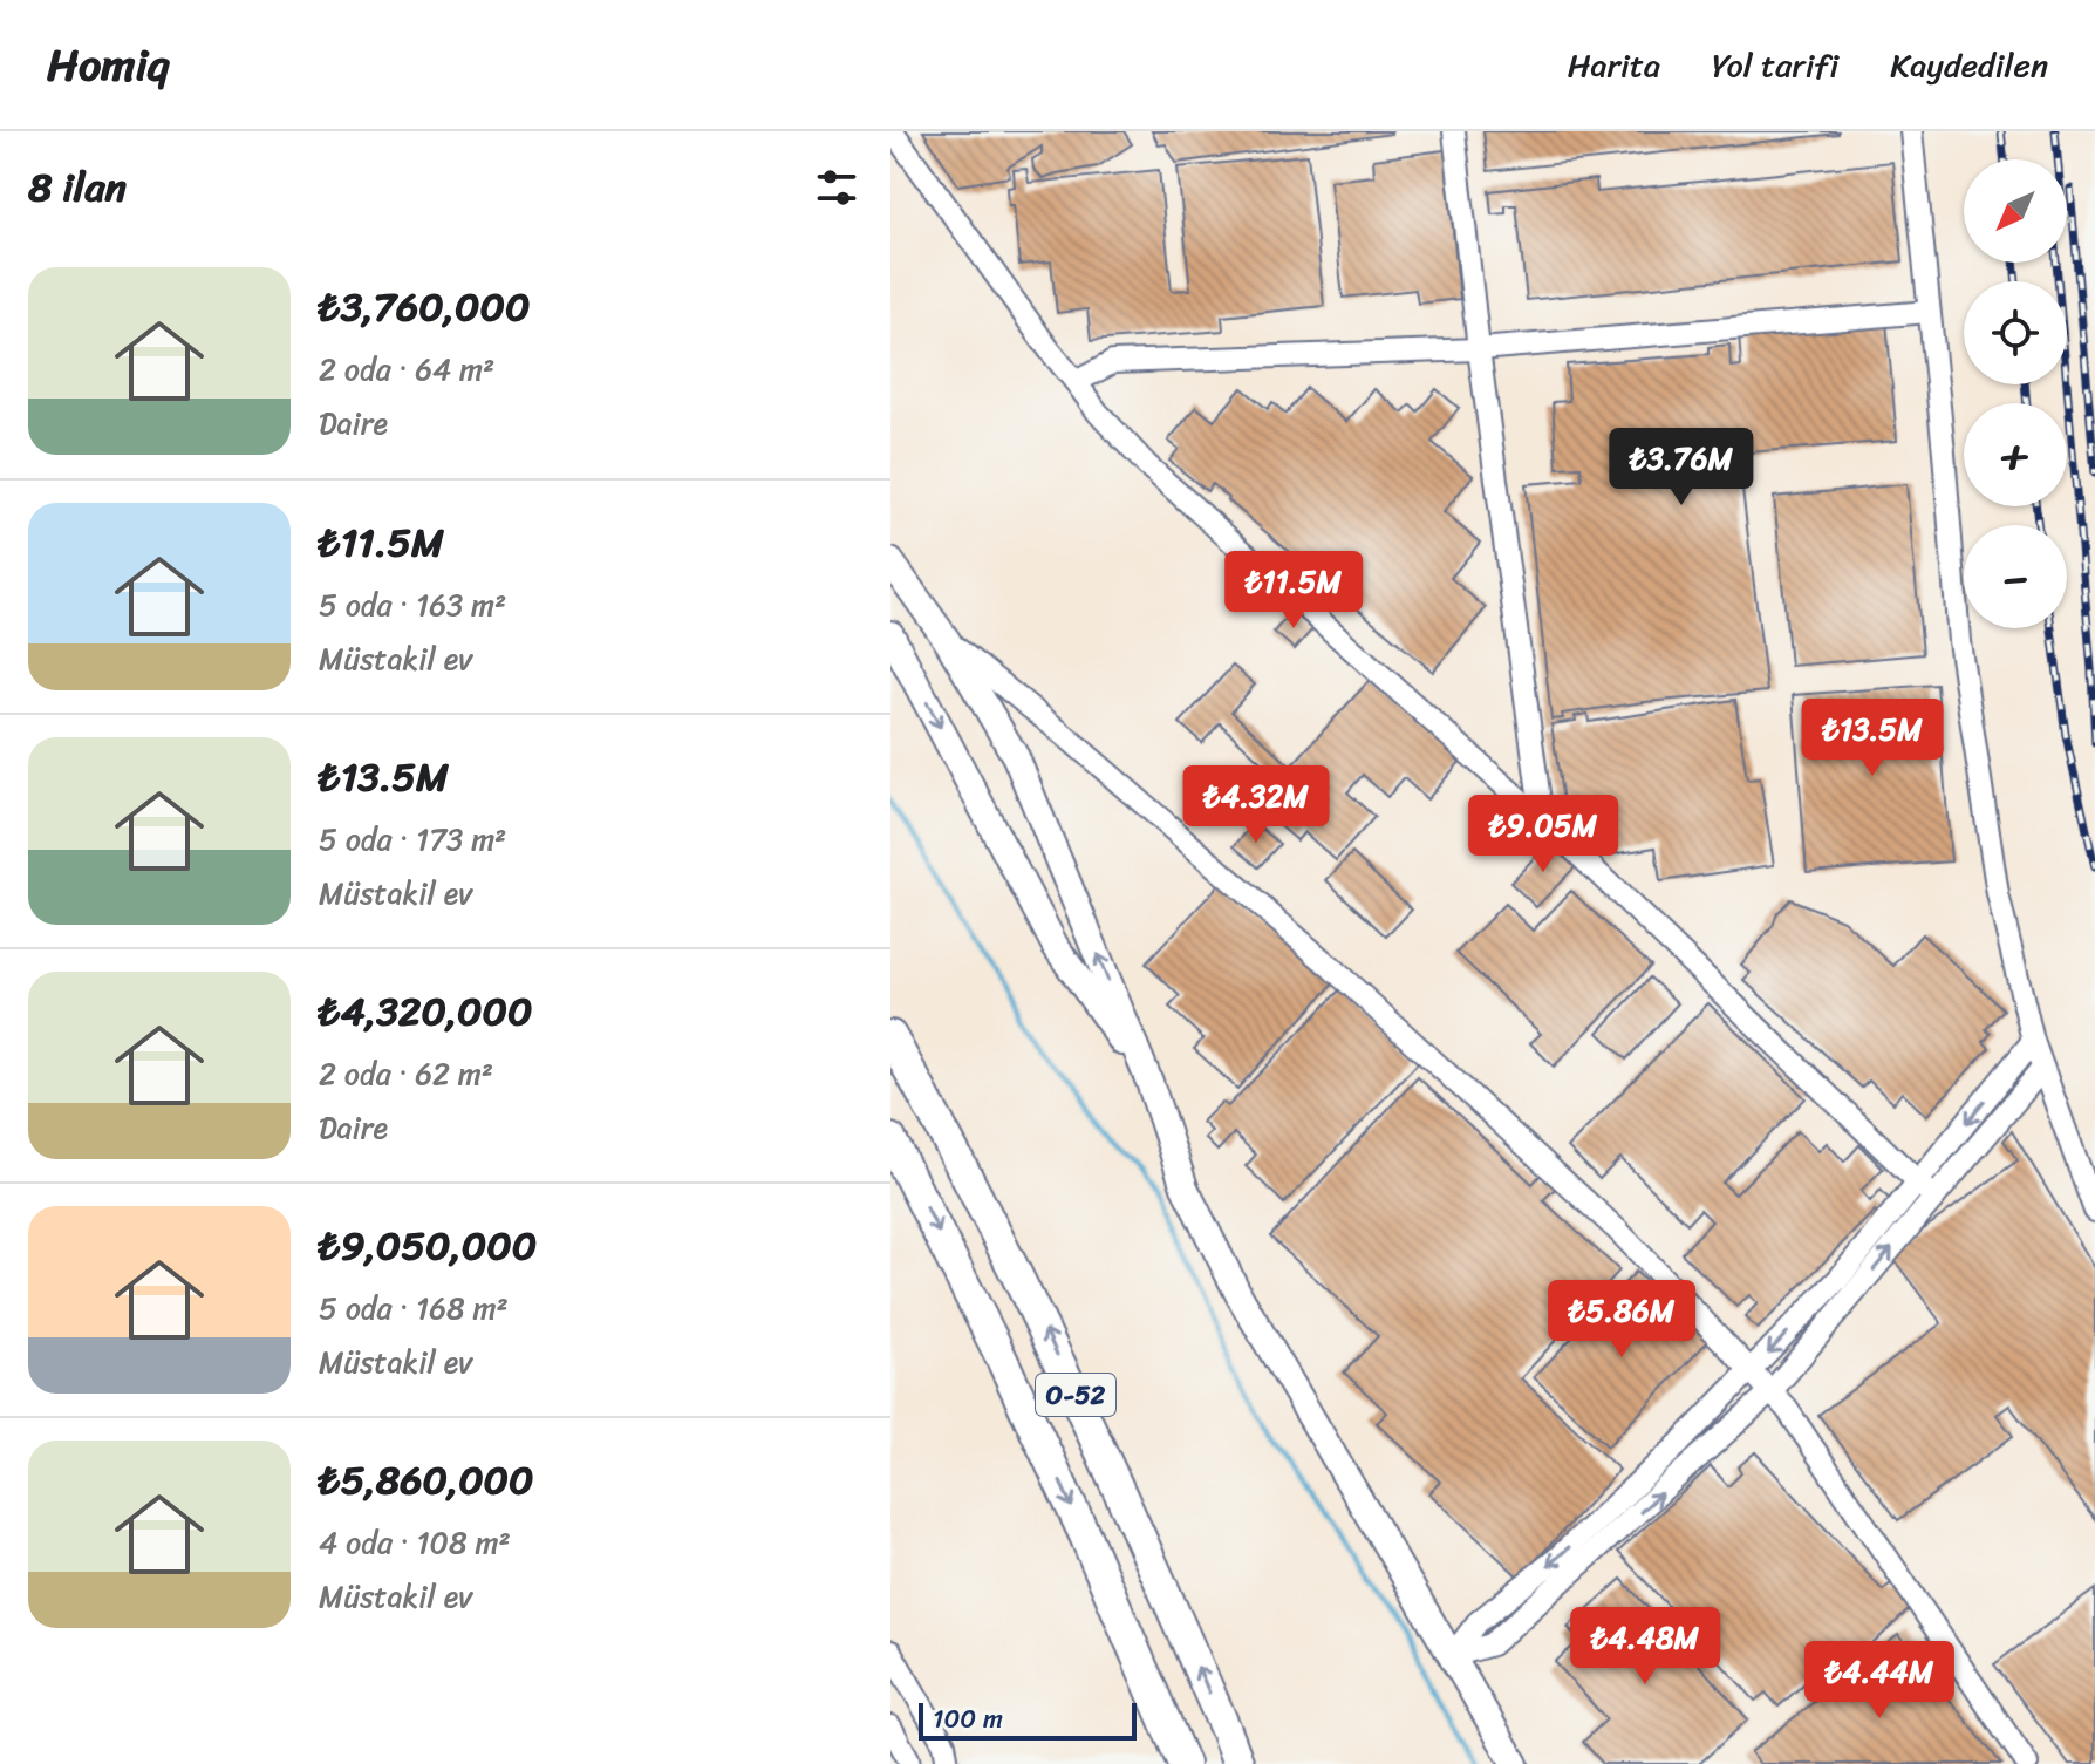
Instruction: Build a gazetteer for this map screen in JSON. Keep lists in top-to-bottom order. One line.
{"streets":{"highway":["O-52"]},"scale_bar":"100 m","north":"bottom left","page":{"header":"Homiq","nav":["Harita","Yol tarifi","Kaydedilen"],"heading":"8 ilan","map_buttons":["+","−"],"list":[{"name":"₺3,760,000","note":"2 oda · 64 m² · Daire"},{"name":"₺11.5M","note":"5 oda · 163 m² · Müstakil ev"},{"name":"₺13.5M","note":"5 oda · 173 m² · Müstakil ev"},{"name":"₺4,320,000","note":"2 oda · 62 m² · Daire"},{"name":"₺9,050,000","note":"5 oda · 168 m² · Müstakil ev"},{"name":"₺5,860,000","note":"4 oda · 108 m² · Müstakil ev"}],"price":["₺3.76M","₺11.5M","₺13.5M","₺4.32M","₺9.05M","₺5.86M","₺4.48M","₺4.44M"],"scale":"100 m"}}
